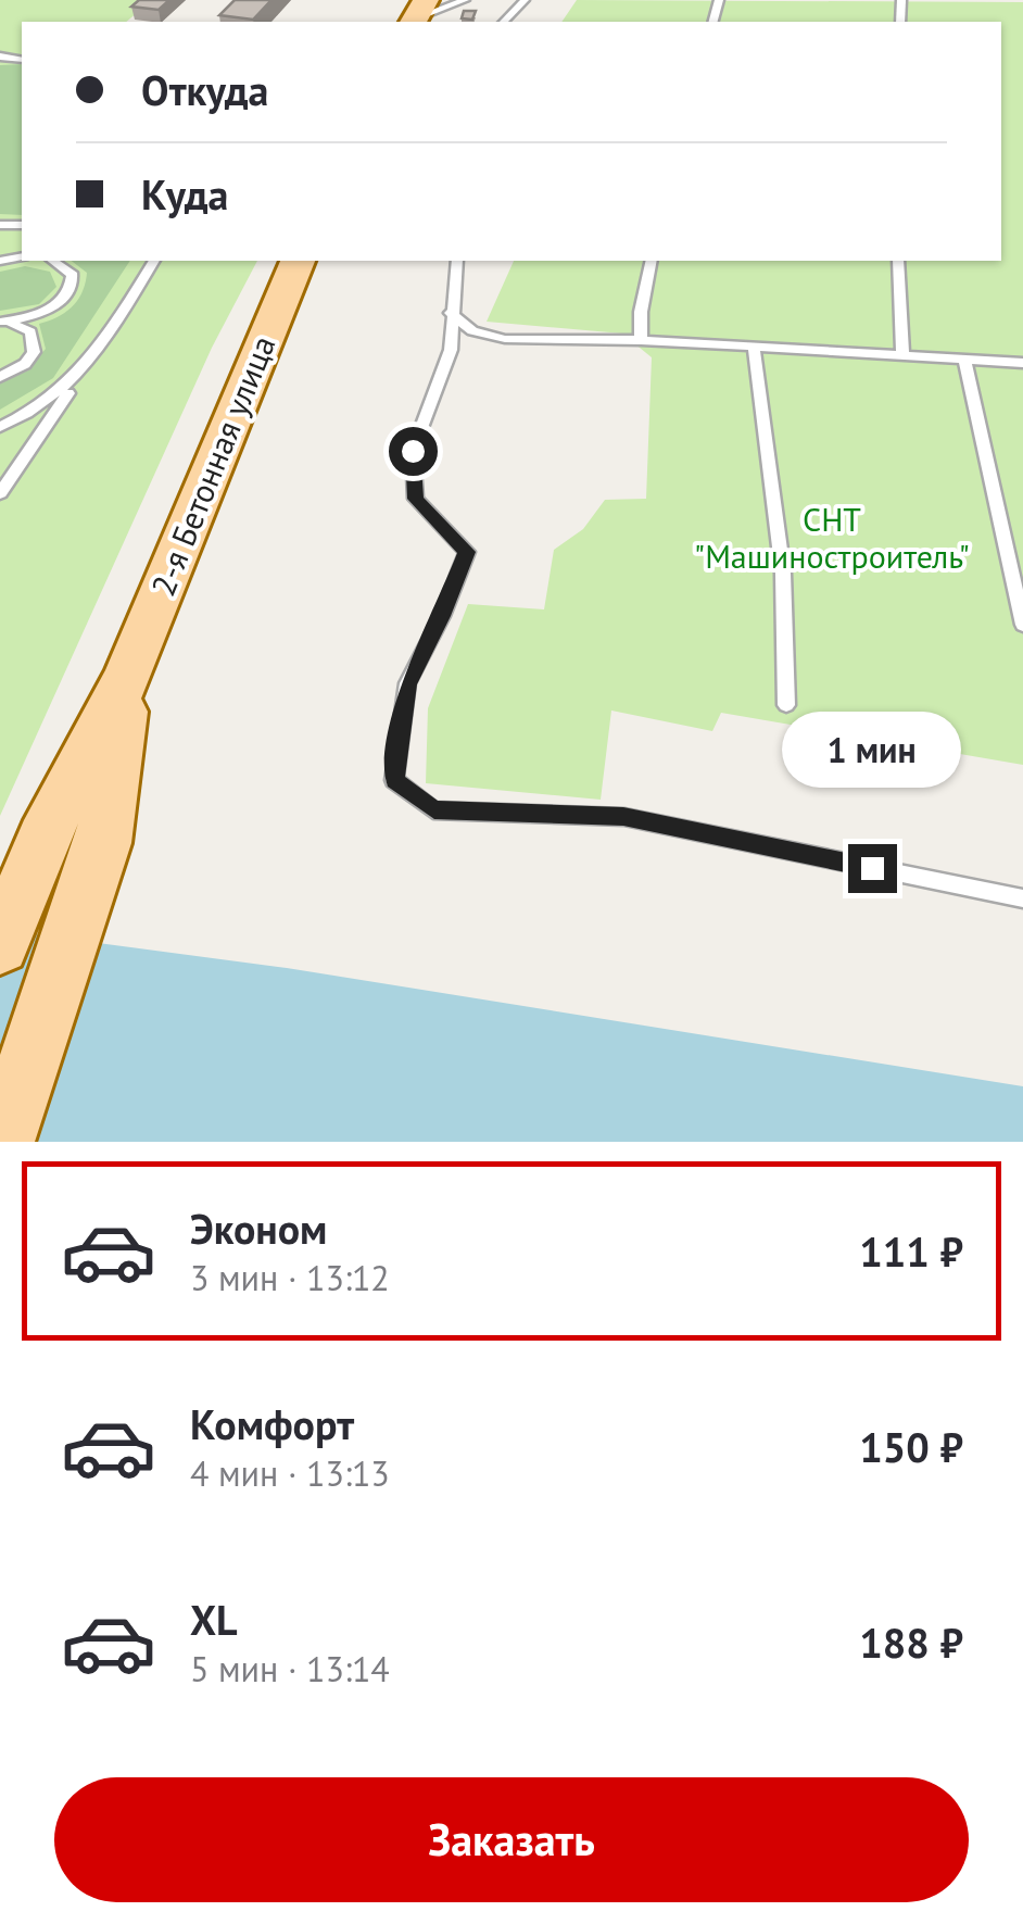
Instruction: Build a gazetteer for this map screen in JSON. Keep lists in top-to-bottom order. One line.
{"streets":{"main road":["2-я Бетонная улица"]},"parks":["СНТ \"Машиностроитель\""],"page":{"banner":["Откуда","Куда"],"bubble":"1 мин","list":[{"name":"Эконом","note":"3 мин · 13:12","value":"111 ₽"},{"name":"Комфорт","note":"4 мин · 13:13","value":"150 ₽"},{"name":"XL","note":"5 мин · 13:14","value":"188 ₽"}],"buttons":"Заказать"}}
